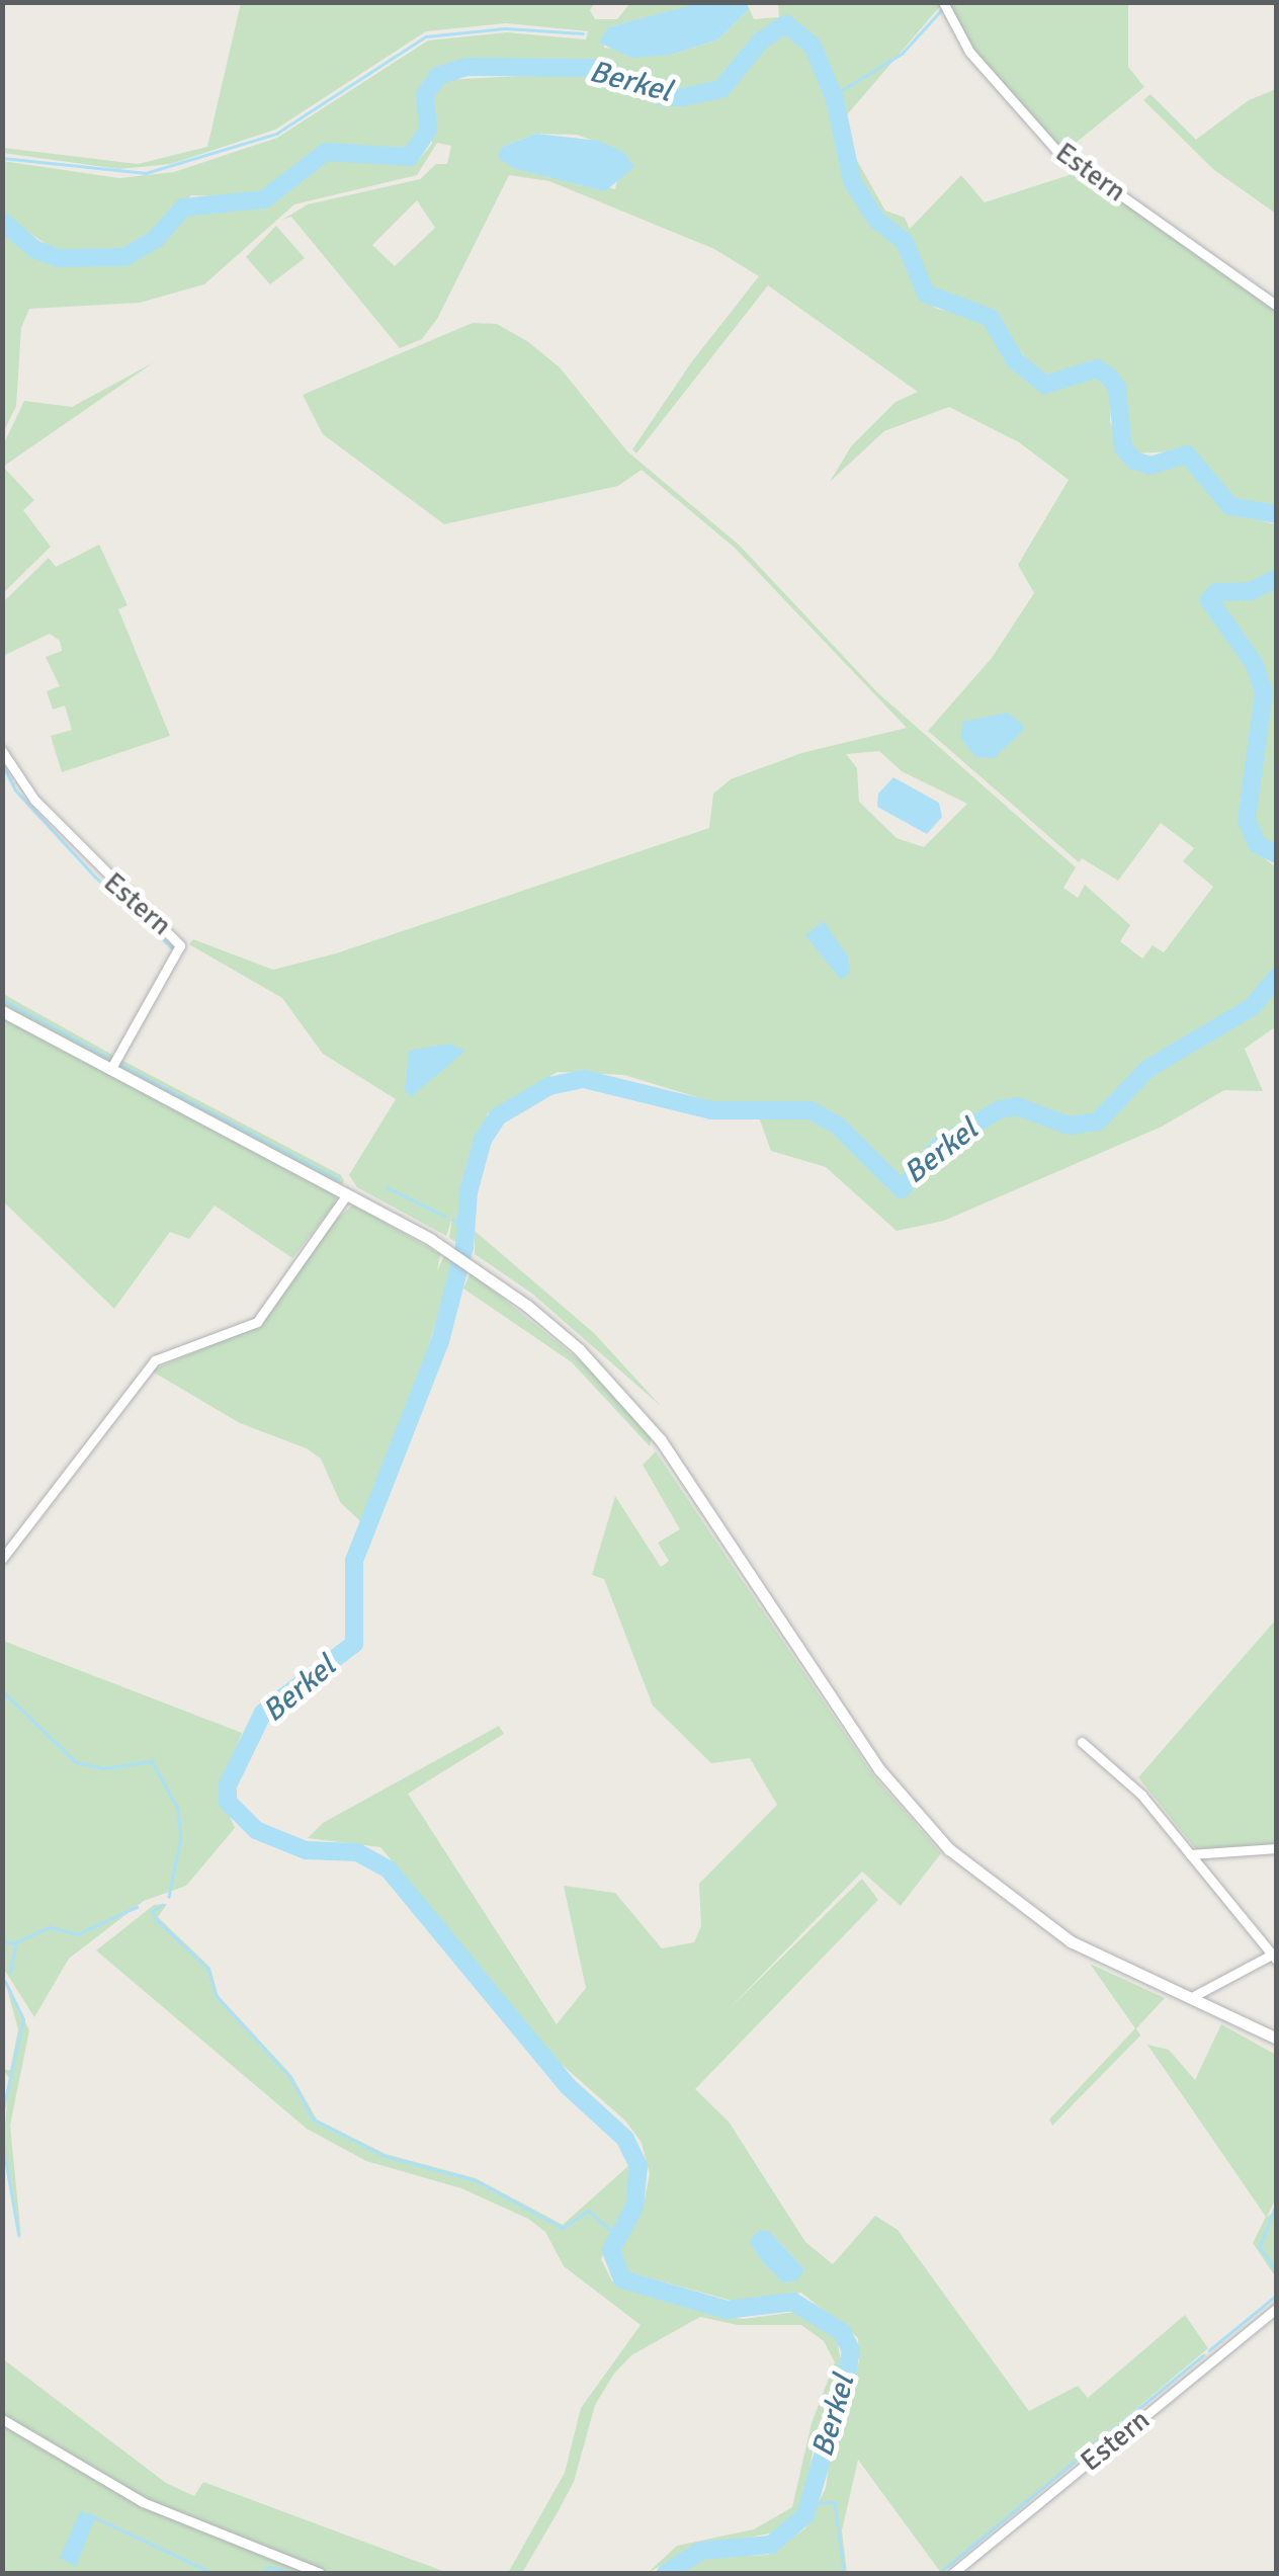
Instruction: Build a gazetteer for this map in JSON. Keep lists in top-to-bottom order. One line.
{"streets":{"street":["Estern"]},"water":["Berkel"]}
